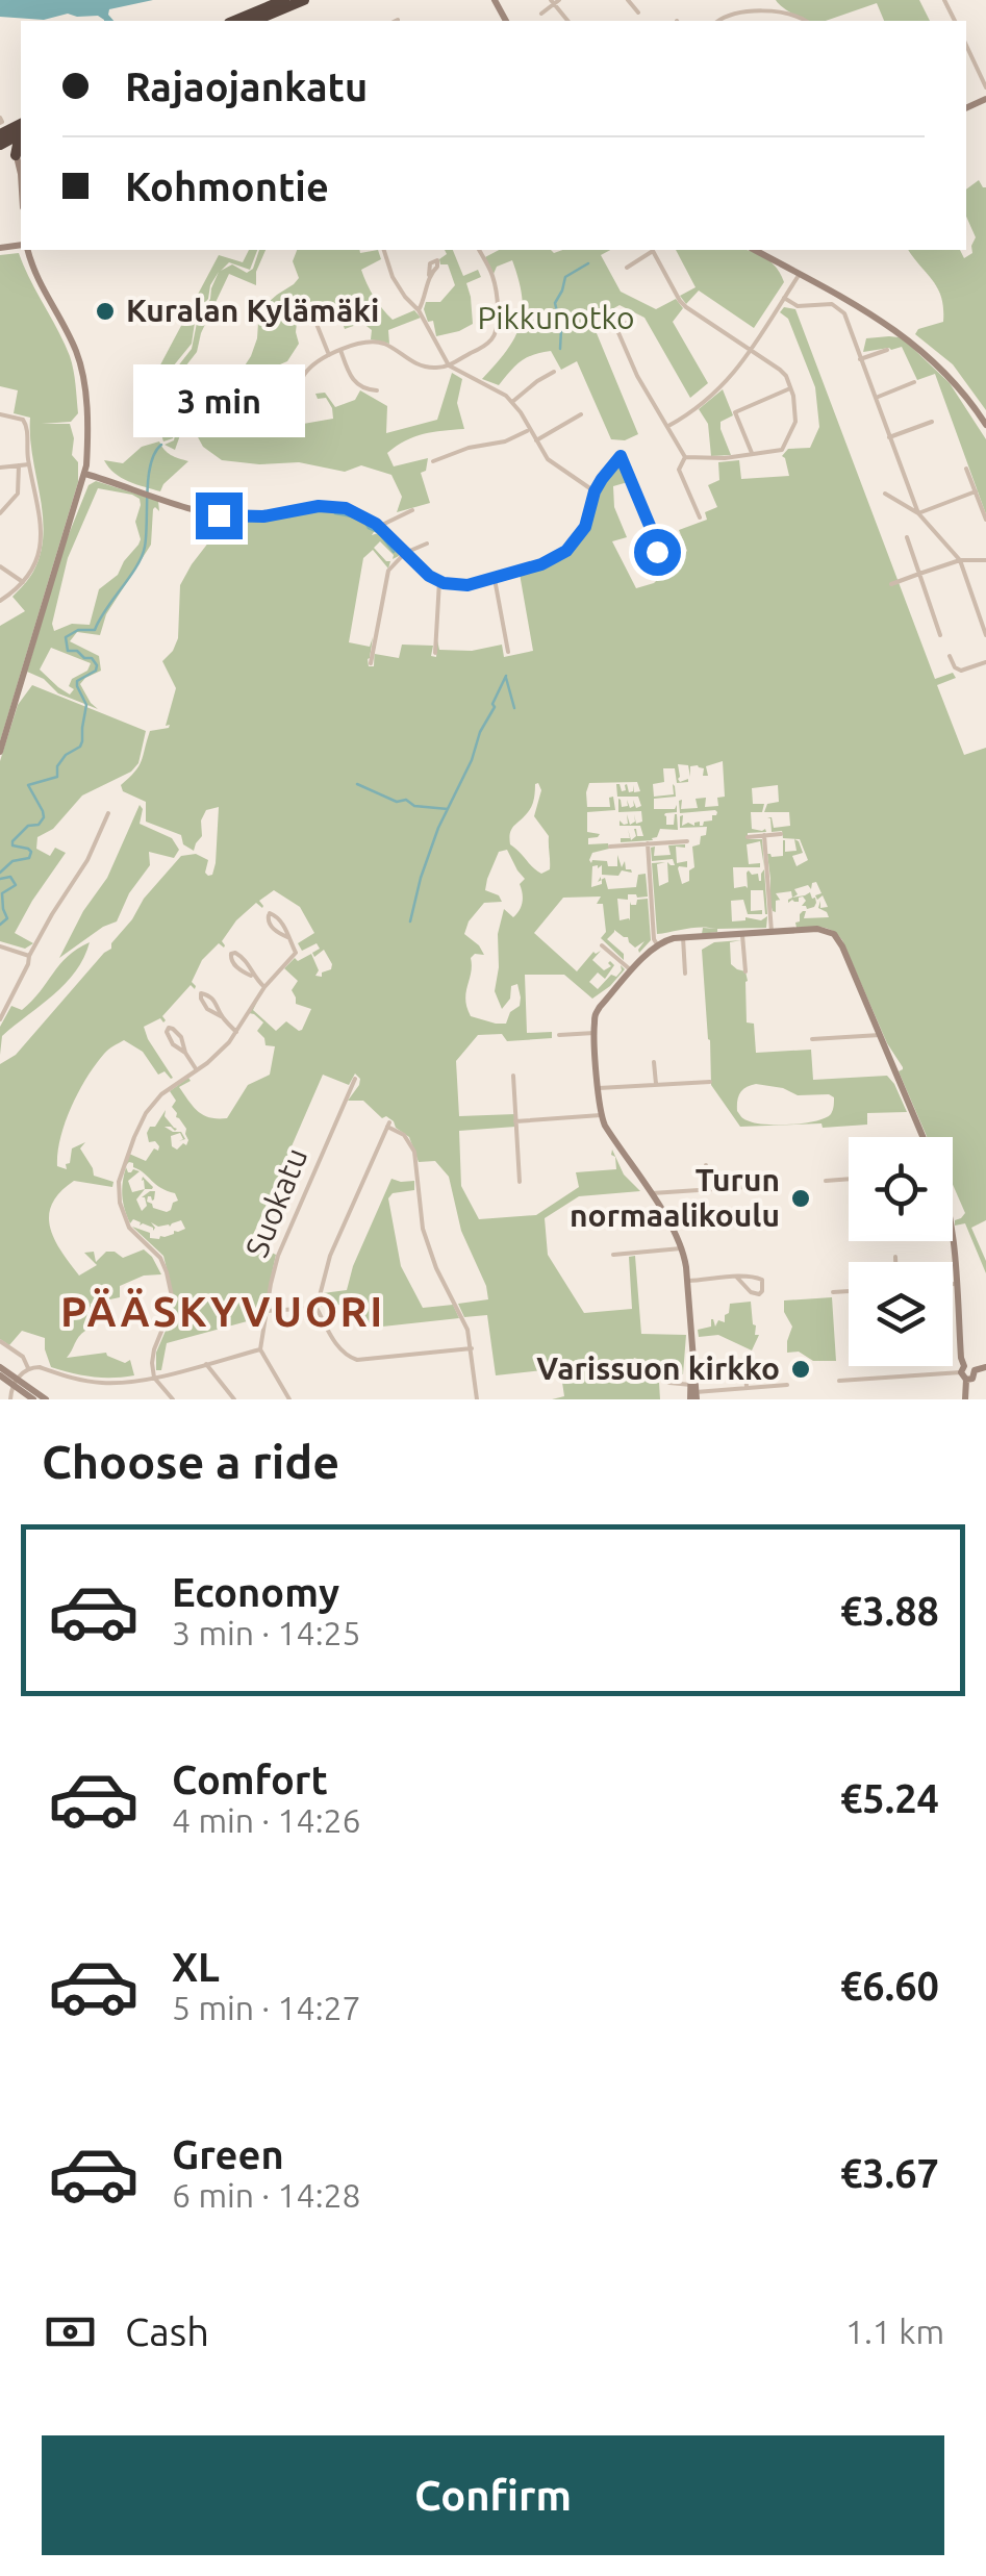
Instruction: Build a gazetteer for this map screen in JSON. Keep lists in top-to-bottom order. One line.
{"streets":{"street":["Suokatu"]},"districts":["PÄÄSKYVUORI"],"parks":["Pikkunotko"],"places":["Kuralan Kylämäki","Turun normaalikoulu","Varissuon kirkko"],"page":{"banner":["Rajaojankatu","Kohmontie"],"bubble":"3 min","heading":"Choose a ride","list":[{"name":"Economy","note":"3 min · 14:25","value":"€3.88"},{"name":"Comfort","note":"4 min · 14:26","value":"€5.24"},{"name":"XL","note":"5 min · 14:27","value":"€6.60"},{"name":"Green","note":"6 min · 14:28","value":"€3.67"}],"pay":["Cash","1.1 km"],"buttons":"Confirm"}}
